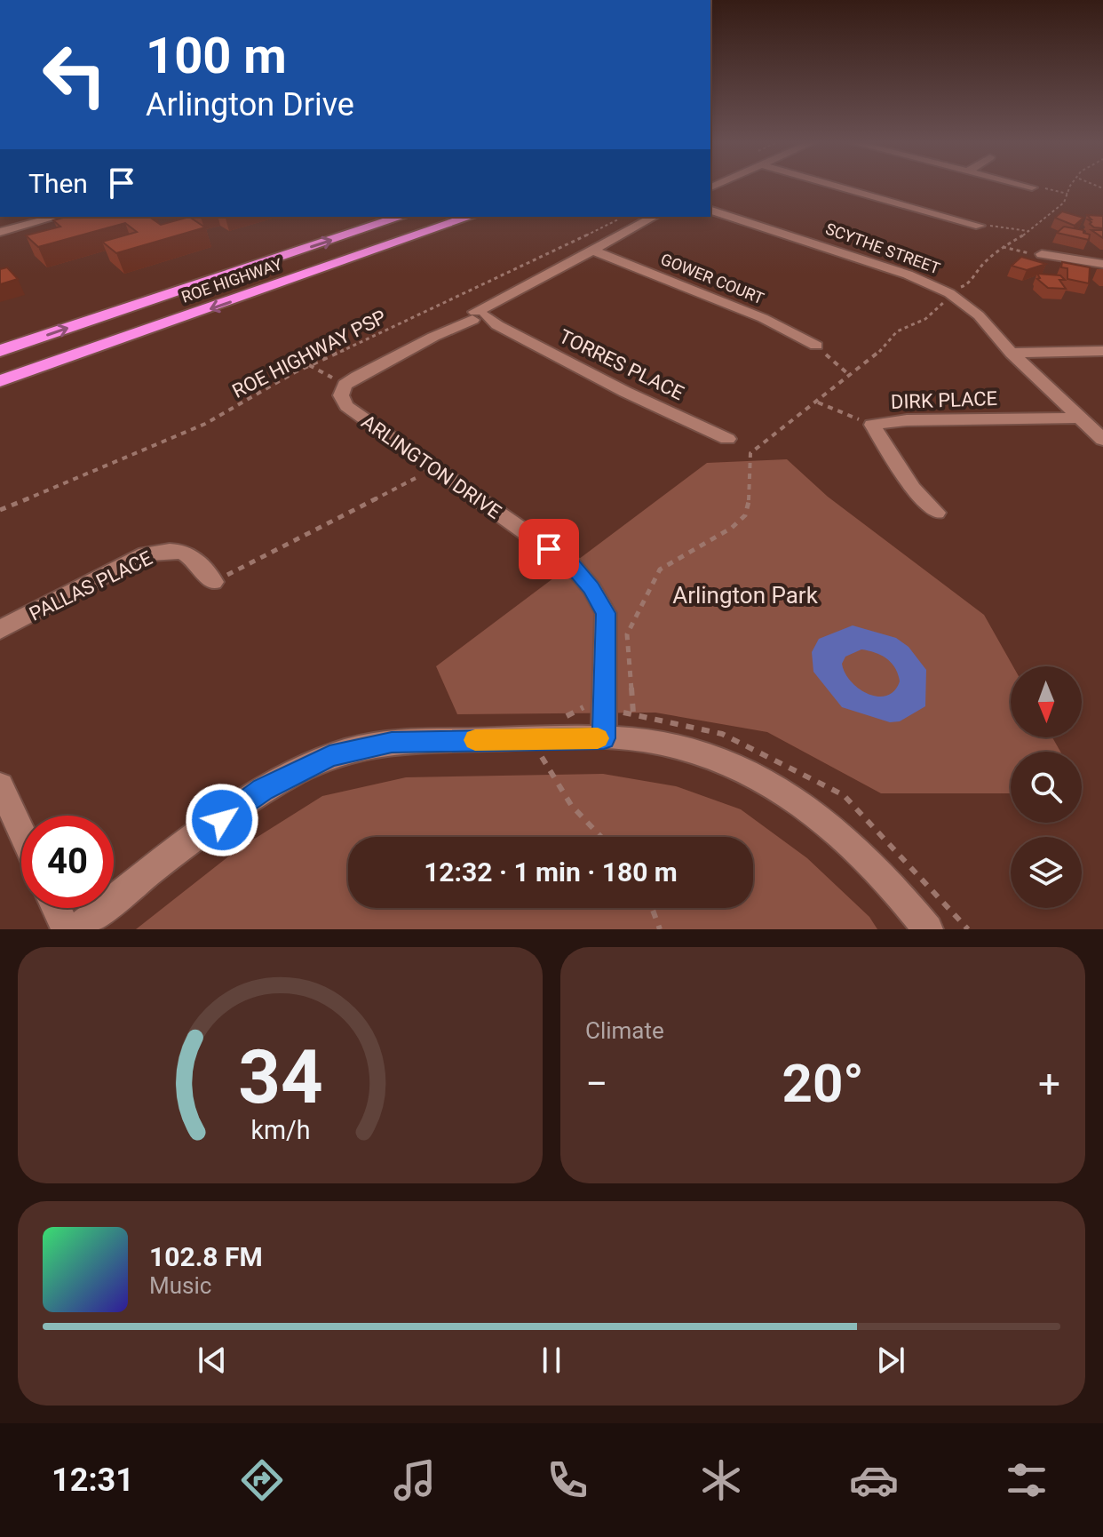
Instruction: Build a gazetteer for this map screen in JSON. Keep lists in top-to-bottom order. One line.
{"streets":{"highway":["ROE HIGHWAY"],"street":["SCYTHE STREET","GOWER COURT","TORRES PLACE","DIRK PLACE","ARLINGTON DRIVE","PALLAS PLACE"],"path":["ROE HIGHWAY PSP"]},"crossings":[["SCYTHE STREET","DIRK PLACE"]],"parks":["Arlington Park"],"north":"bottom","page":{"turn":["100 m","Arlington Drive"],"then":"Then","limit":"40","trip":"12:32 · 1 min · 180 m","tile":"Climate","heat":["−","20°","+"],"song":["102.8 FM","Music"],"tabs":"12:31","gauge":["34","km/h"]}}
